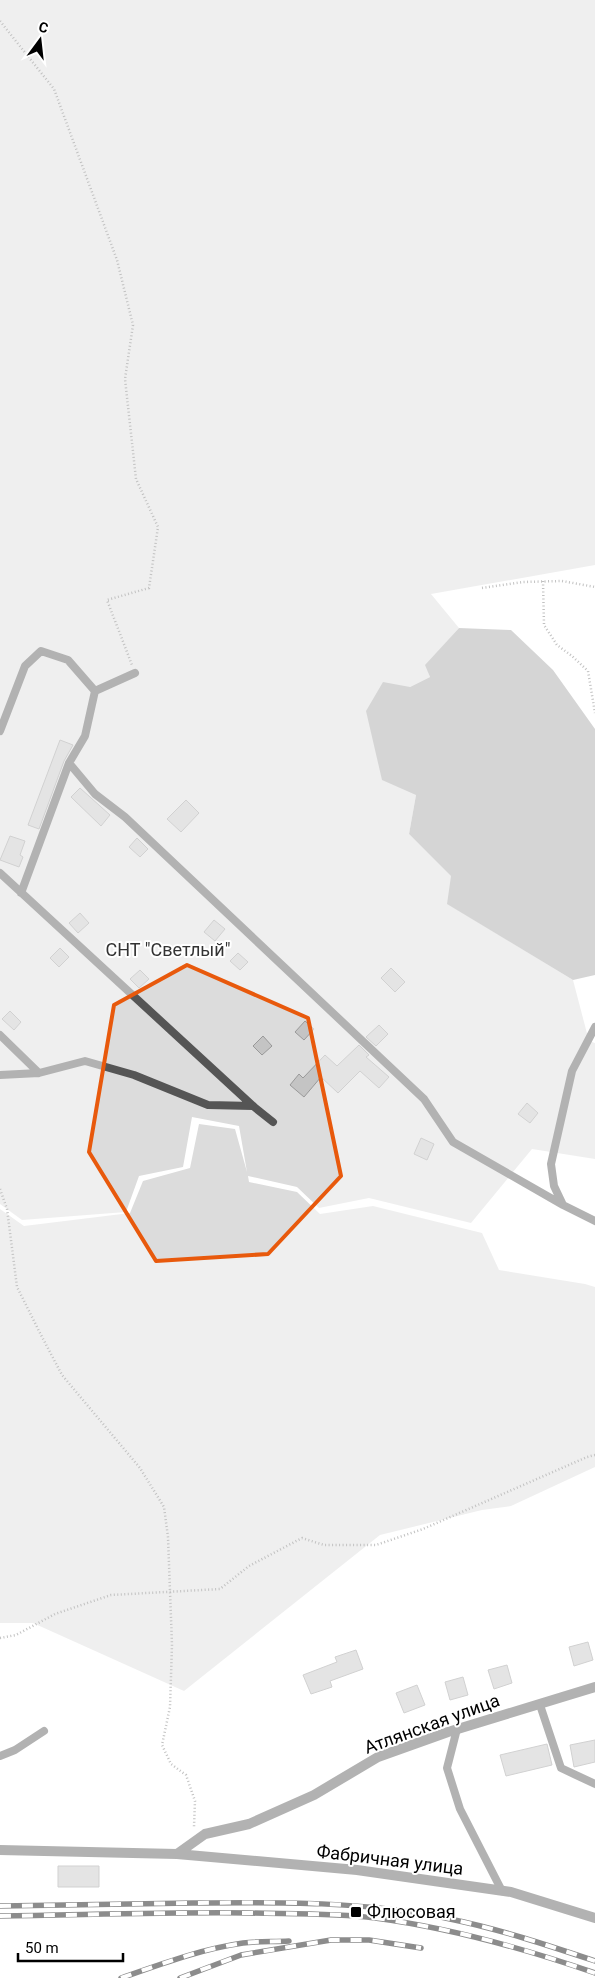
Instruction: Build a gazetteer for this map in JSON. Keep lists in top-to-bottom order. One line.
{"streets":{"street":["Атлянская улица","Фабричная улица"]},"crossings":[["Атлянская улица","Фабричная улица"]],"parks":["СНТ \"Светлый\""],"places":{"transit":["Флюсовая"]},"scale_bar":"50 m","north":"top"}
